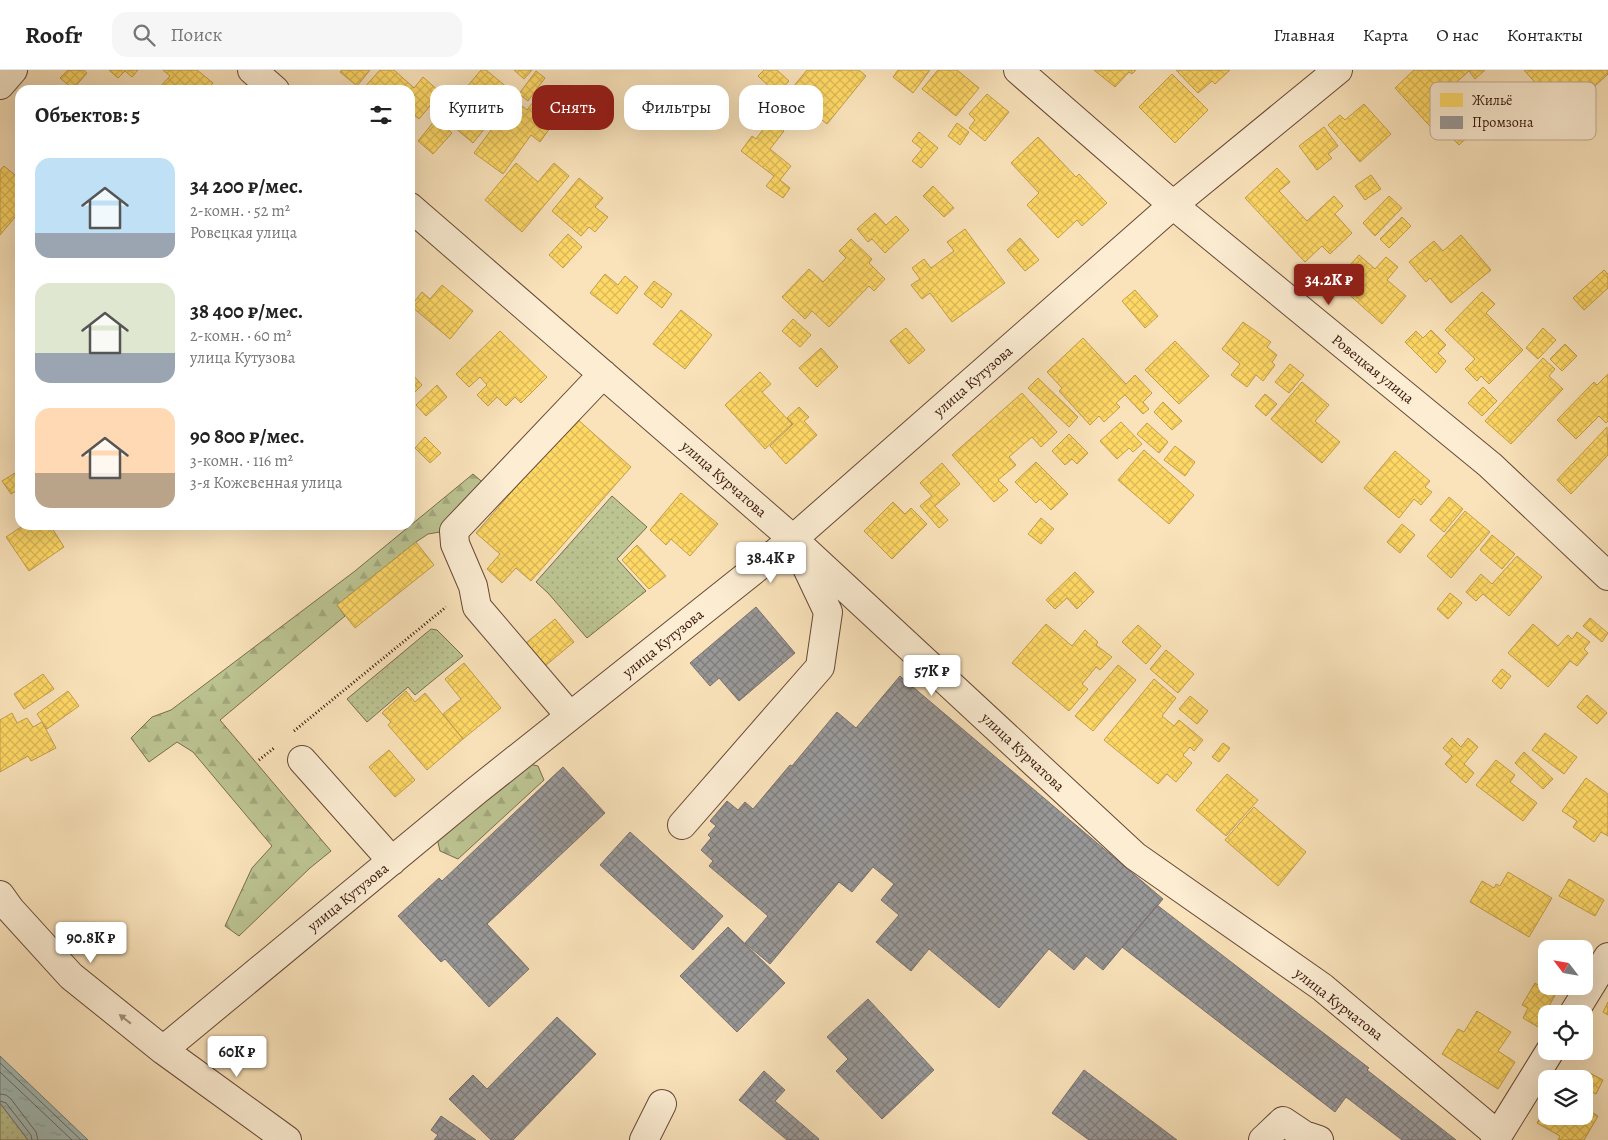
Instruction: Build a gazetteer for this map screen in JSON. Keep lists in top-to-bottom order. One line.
{"streets":{"street":["Ровецкая улица","улица Кутузова","улица Курчатова"]},"crossings":[["Ровецкая улица","улица Кутузова"],["улица Кутузова","улица Курчатова"]],"legend":["Жильё","Промзона"],"north":"top left","page":{"header":"Roofr","search":"Поиск","nav":["Главная","Карта","О нас","Контакты"],"chip":["Купить","Снять","Фильтры","Новое"],"heading":"Объектов: 5","list":[{"name":"34 200 ₽/мес.","note":"2-комн. · 52 m² · Ровецкая улица"},{"name":"38 400 ₽/мес.","note":"2-комн. · 60 m² · улица Кутузова"},{"name":"90 800 ₽/мес.","note":"3-комн. · 116 m² · 3-я Кожевенная улица"}],"price":["34.2K ₽","38.4K ₽","57K ₽","90.8K ₽","60K ₽"]}}
